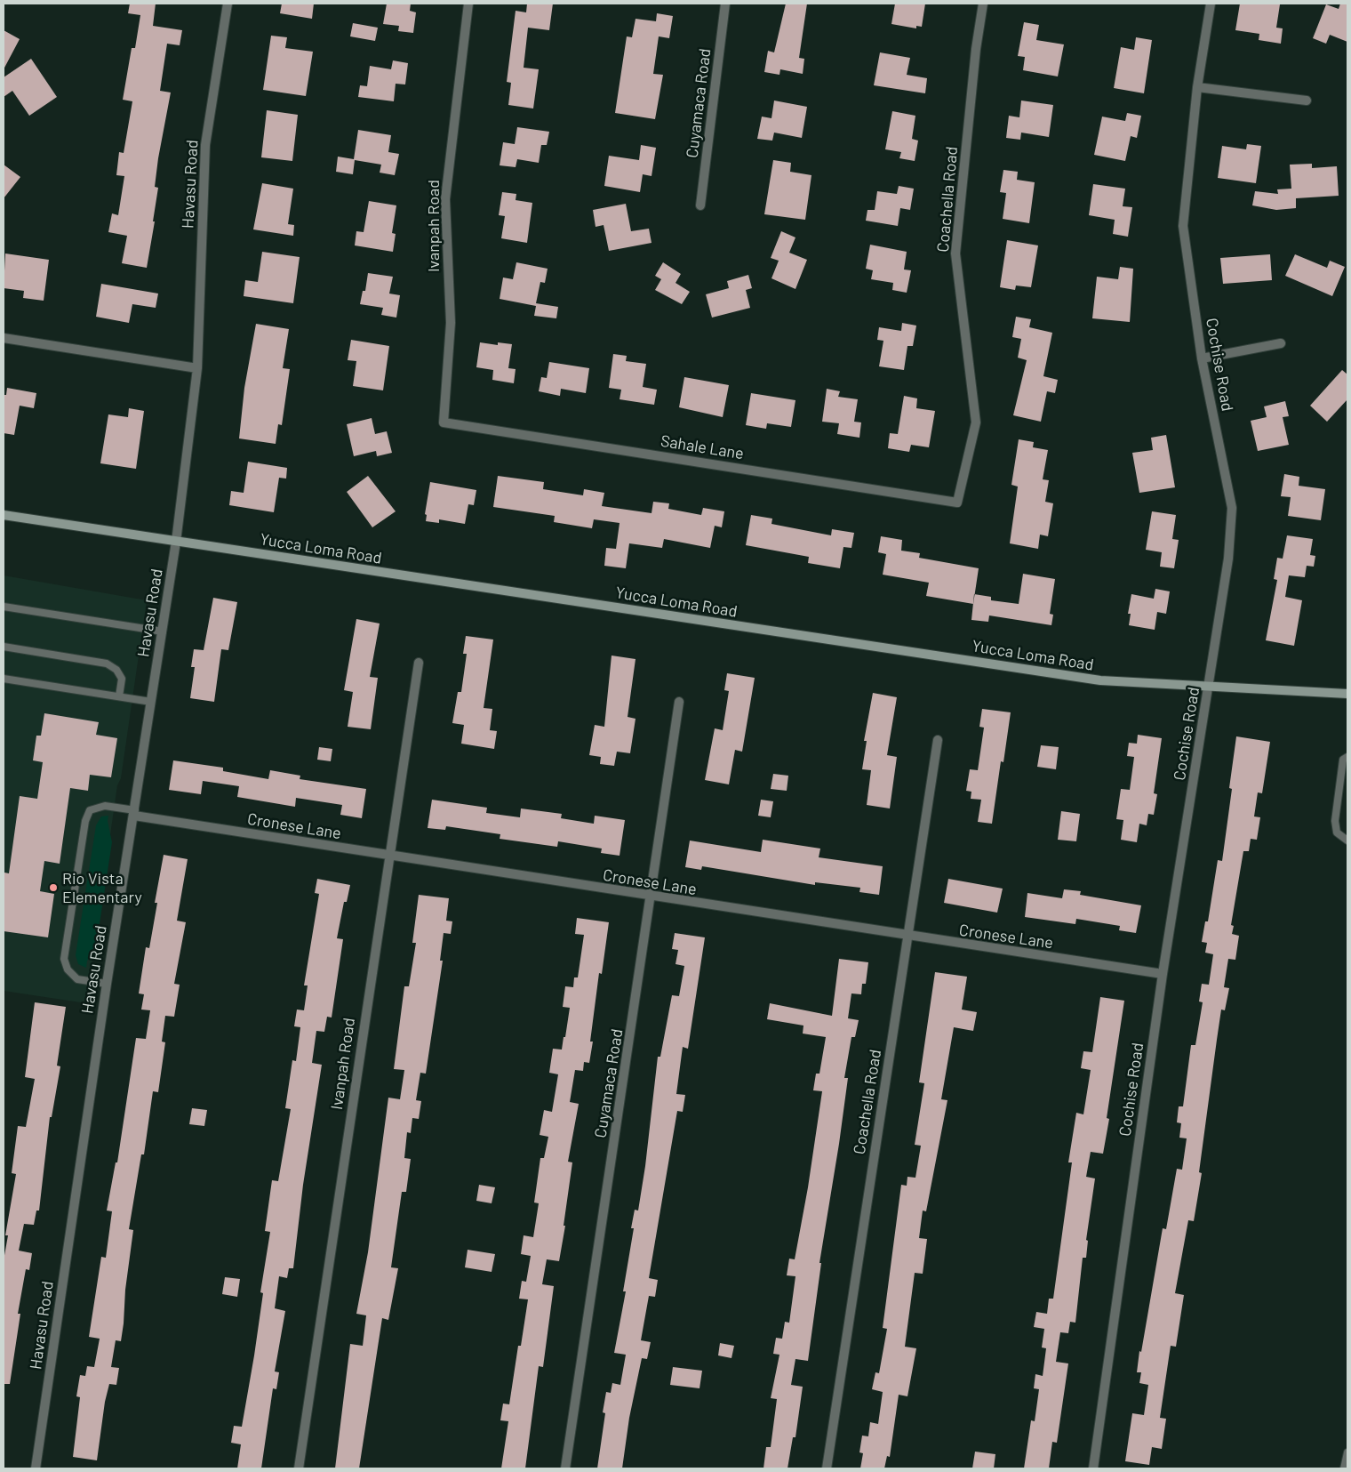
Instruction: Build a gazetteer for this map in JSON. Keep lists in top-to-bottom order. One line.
{"streets":{"main road":["Yucca Loma Road"],"street":["Cuyamaca Road","Havasu Road","Coachella Road","Ivanpah Road","Cochise Road","Sahale Lane","Cronese Lane"]},"crossings":[["Cuyamaca Road","Cronese Lane"],["Havasu Road","Yucca Loma Road"],["Havasu Road","Cronese Lane"],["Coachella Road","Sahale Lane"],["Coachella Road","Cronese Lane"],["Ivanpah Road","Sahale Lane"],["Ivanpah Road","Cronese Lane"],["Cochise Road","Yucca Loma Road"],["Cochise Road","Cronese Lane"]],"places":["Rio Vista Elementary"]}
